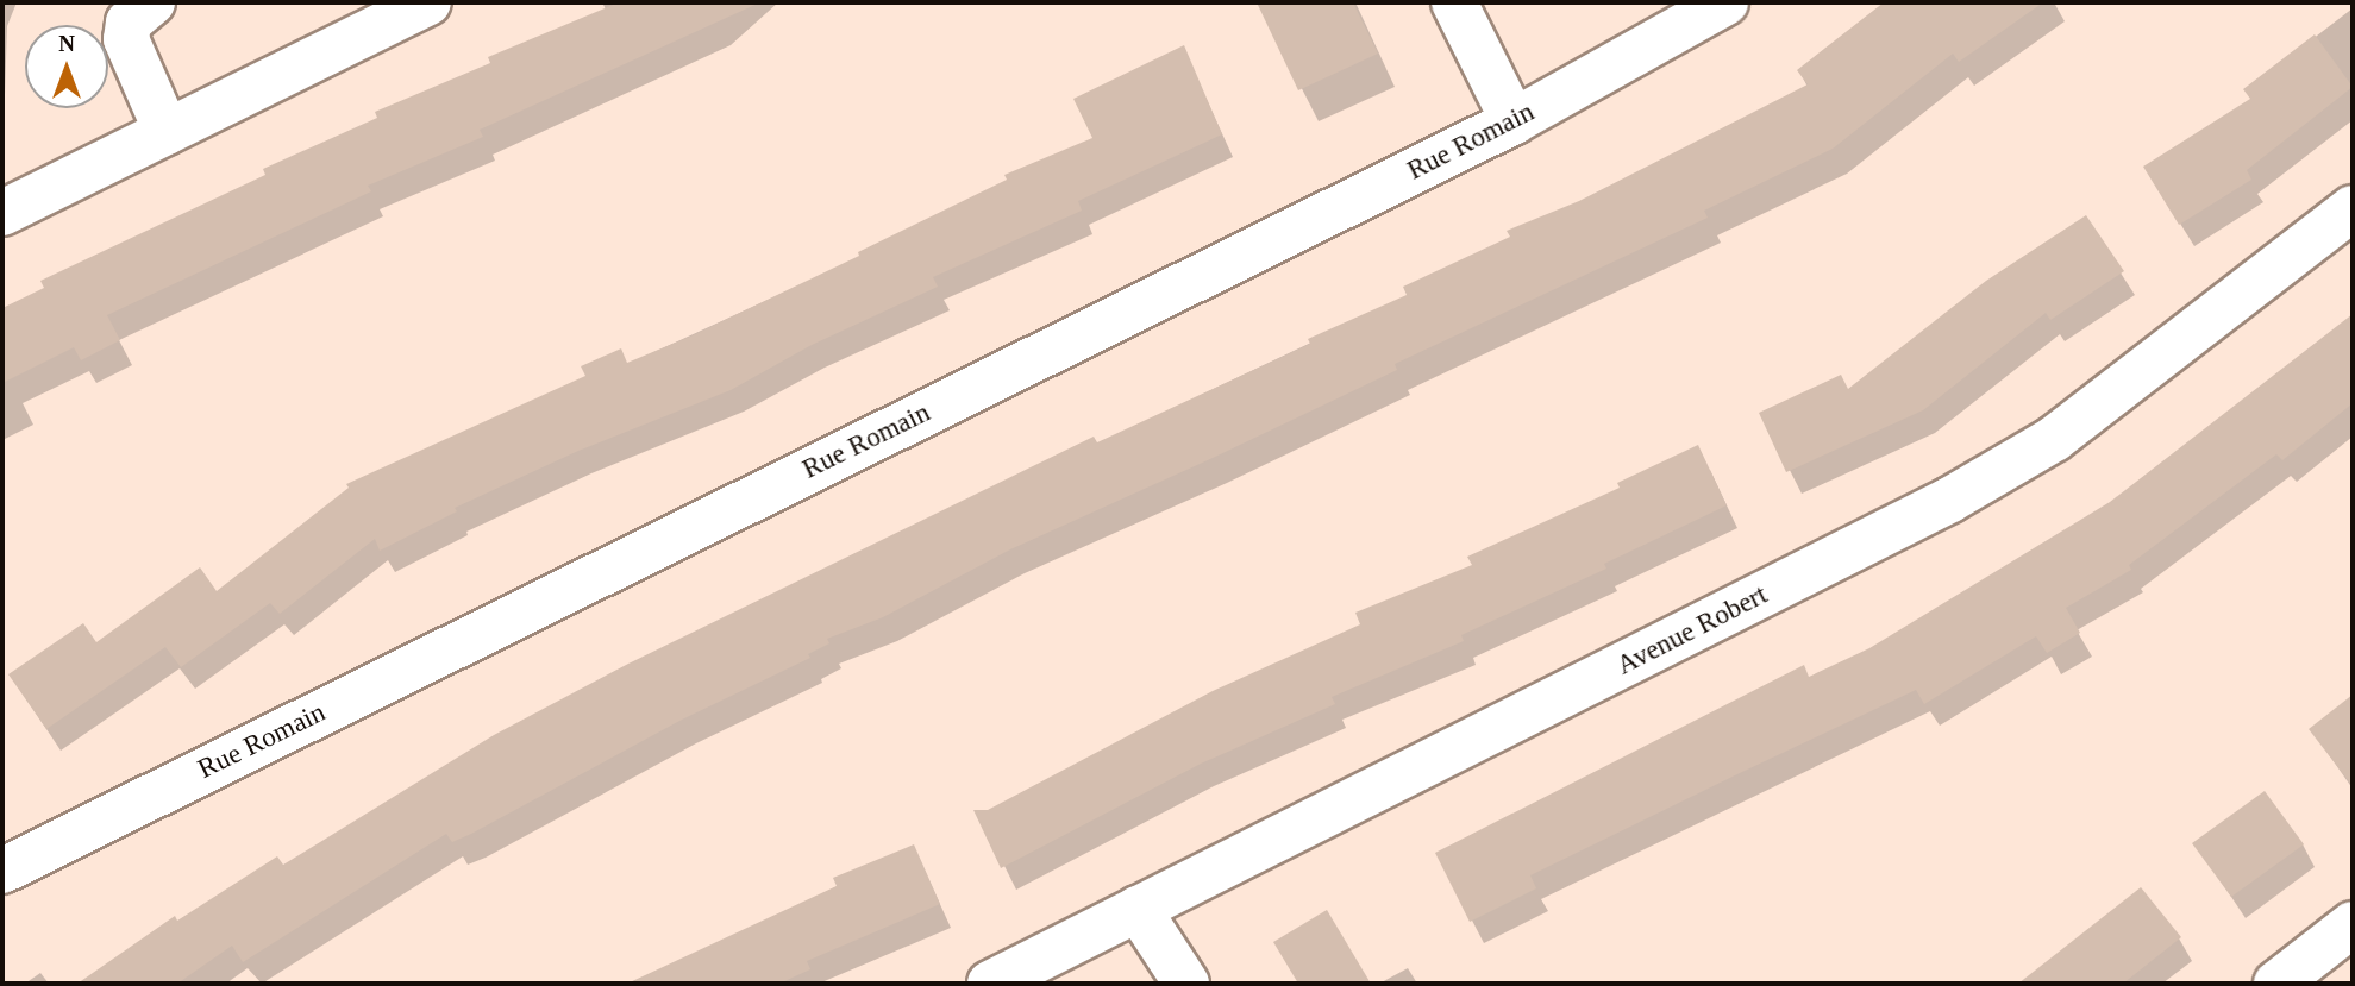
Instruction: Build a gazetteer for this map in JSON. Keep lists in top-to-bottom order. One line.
{"streets":{"street":["Rue Romain","Avenue Robert"]},"north":"top"}
